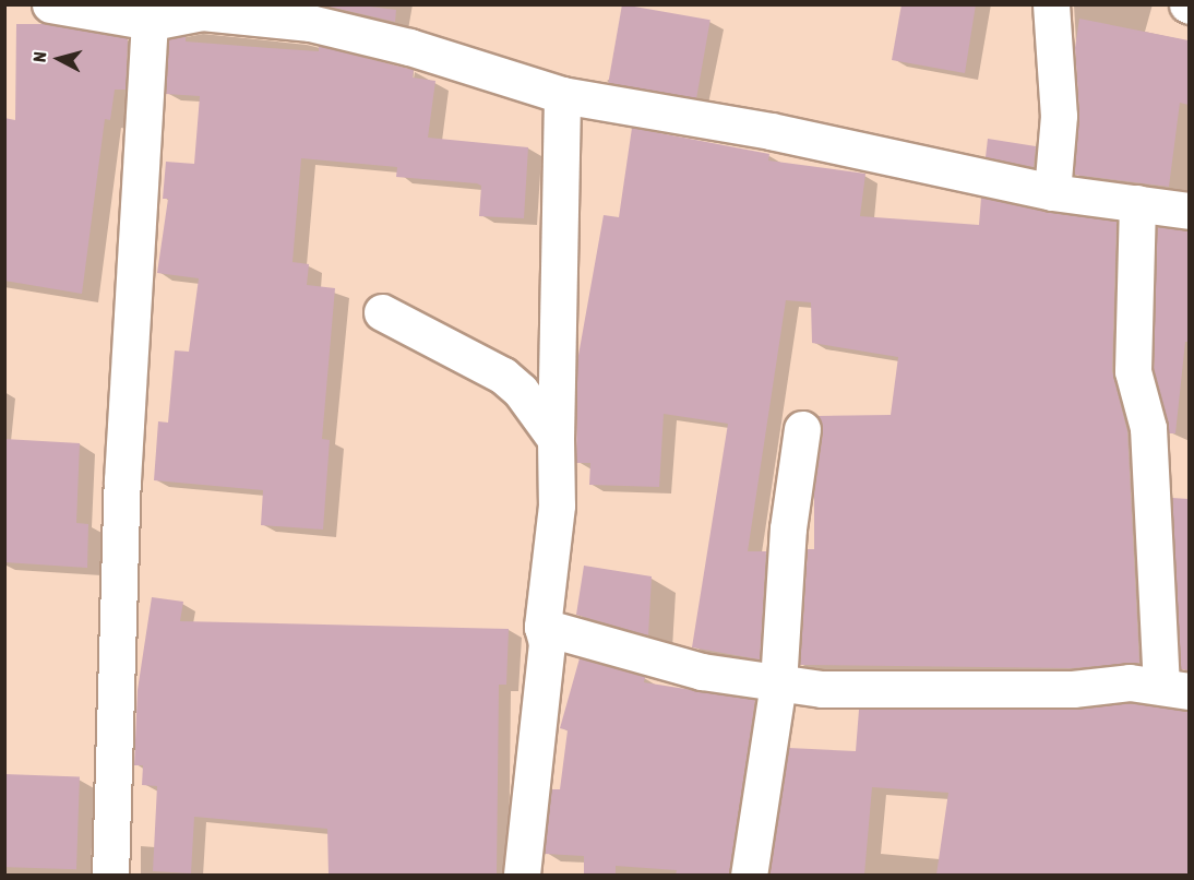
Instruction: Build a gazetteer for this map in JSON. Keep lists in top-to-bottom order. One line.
{"north":"left"}
